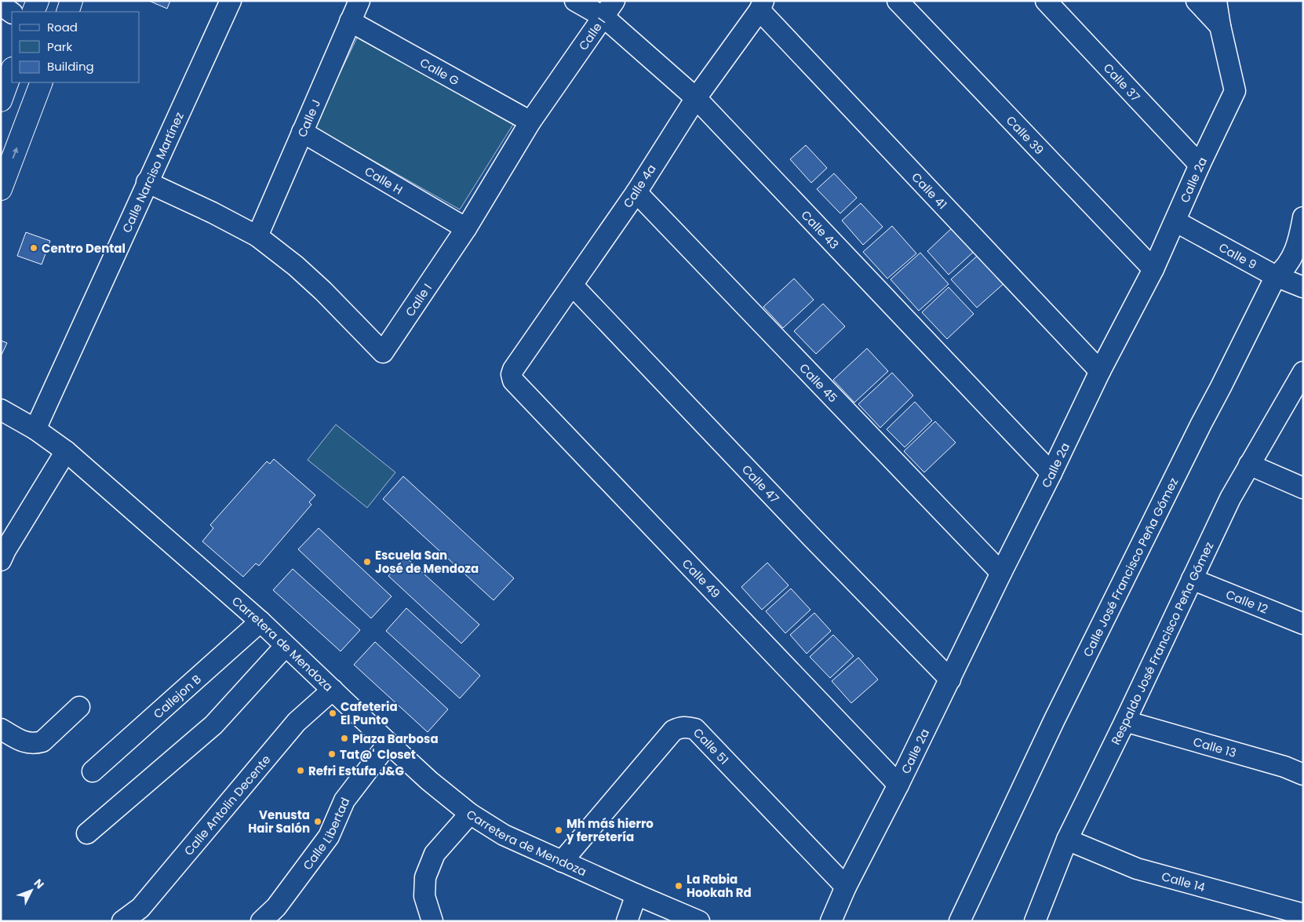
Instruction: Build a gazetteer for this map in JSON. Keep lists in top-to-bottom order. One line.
{"streets":{"street":["Calle I","Calle G","Calle 37","Calle J","Calle 39","Calle Narciso Martínez","Calle H","Calle 2a","Calle 4a","Calle 41","Calle 43","Calle 9","Calle 45","Calle 47","Calle José Francisco Peña Gómez","Calle 49","Calle 12","Carretera de Mendoza","Respaldo José Francisco Peña Gómez","Callejon B","Calle 51","Calle 13","Calle Antolin Decente","Calle Libertad","Calle 14"]},"crossings":[["Calle I","Calle G"],["Calle I","Calle J"],["Calle I","Calle Narciso Martínez"],["Calle I","Calle H"],["Calle I","Calle 43"],["Calle G","Calle J"],["Calle 37","Calle 2a"],["Calle J","Calle H"],["Calle 39","Calle 2a"],["Calle Narciso Martínez","Carretera de Mendoza"],["Calle 2a","Calle 41"],["Calle 2a","Calle 43"],["Calle 2a","Calle 9"],["Calle 2a","Calle 45"],["Calle 2a","Calle 47"],["Calle 2a","Calle 49"],["Calle 2a","Calle 51"],["Calle 4a","Calle 41"],["Calle 4a","Calle 43"],["Calle 4a","Calle 45"],["Calle 4a","Calle 47"],["Calle 4a","Calle 49"],["Calle 9","Calle José Francisco Peña Gómez"],["Calle 12","Respaldo José Francisco Peña Gómez"],["Carretera de Mendoza","Callejon B"],["Carretera de Mendoza","Calle 51"],["Carretera de Mendoza","Calle Antolin Decente"],["Carretera de Mendoza","Calle Libertad"],["Respaldo José Francisco Peña Gómez","Calle 13"],["Respaldo José Francisco Peña Gómez","Calle 14"]],"places":["Centro Dental","Escuela San José de Mendoza","Cafeteria El Punto","Plaza Barbosa","Tat@' Closet","Refri Estufa J&G","Venusta Hair Salón","Mh más hierro y ferretería","La Rabia Hookah Rd"],"legend":["Road","Park","Building"],"north":"top right"}
